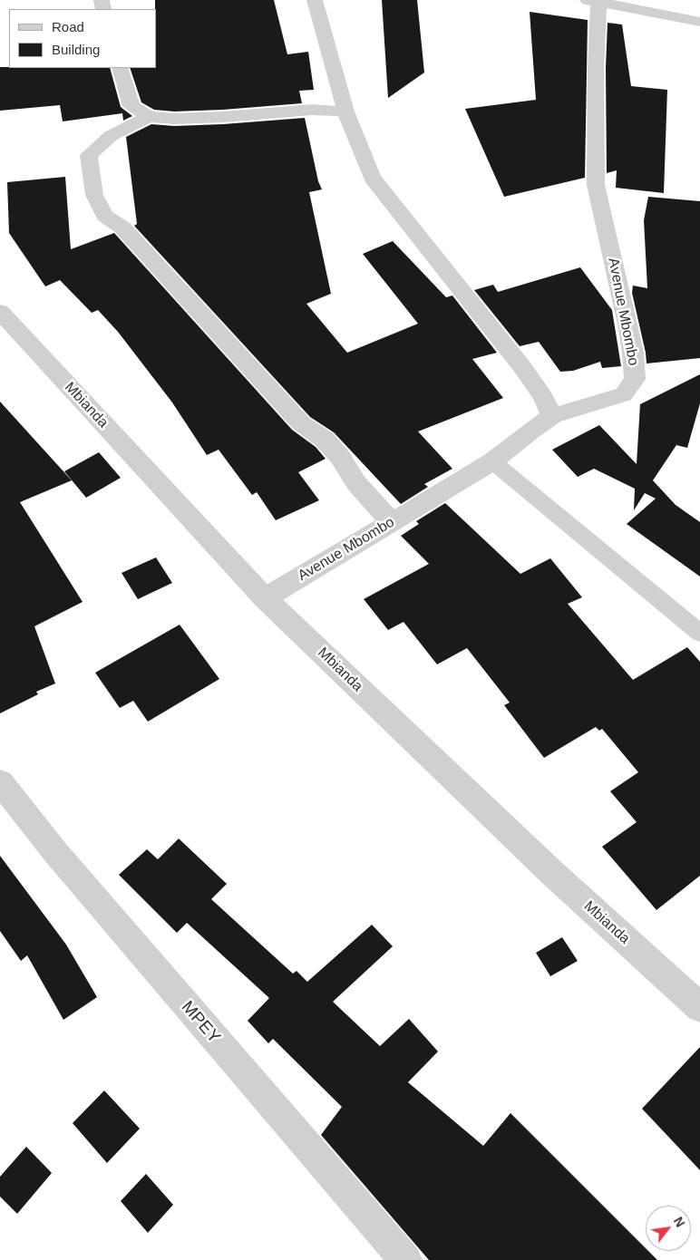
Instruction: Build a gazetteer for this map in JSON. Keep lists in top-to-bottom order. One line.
{"streets":{"street":["Avenue Mbombo","Mbianda","MPEY"]},"crossings":[["Avenue Mbombo","Mbianda"]],"legend":["Road","Building"],"north":"top right"}
